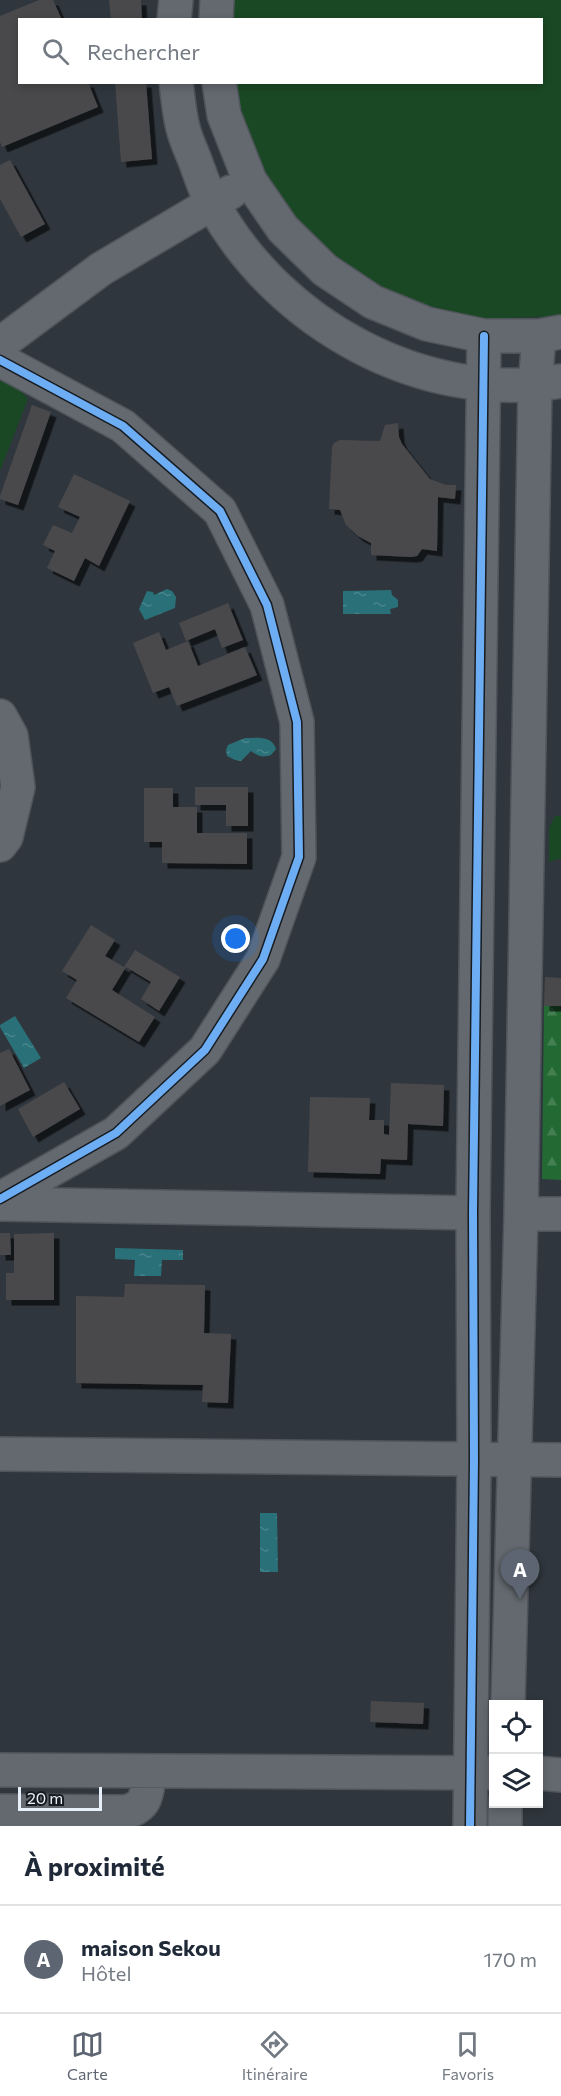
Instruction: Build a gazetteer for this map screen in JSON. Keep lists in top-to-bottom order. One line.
{"scale_bar":"20 m","page":{"search":"Rechercher","pins":"A","scale":"20 m","heading":"À proximité","list":[{"mark":"A","name":"maison Sekou","note":"Hôtel","value":"170 m"}],"nav":["Carte","Itinéraire","Favoris"]}}
